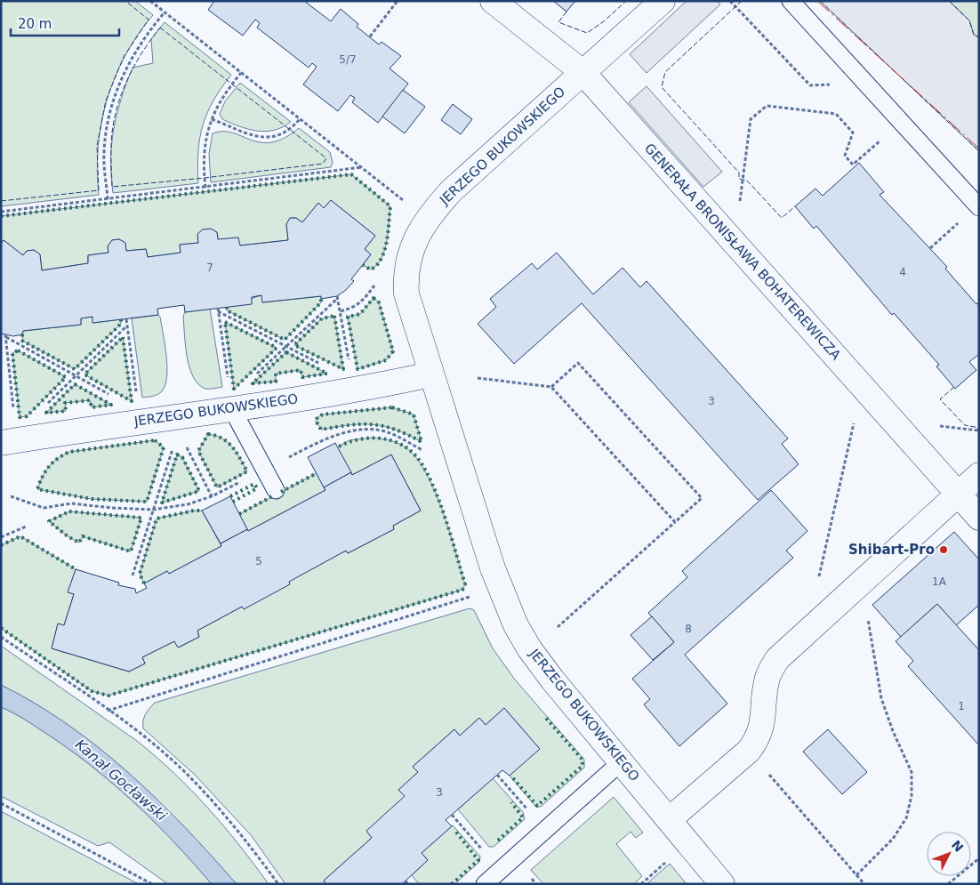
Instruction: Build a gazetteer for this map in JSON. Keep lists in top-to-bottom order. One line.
{"streets":{"street":["JERZEGO BUKOWSKIEGO","GENERAŁA BRONISŁAWA BOHATEREWICZA"]},"crossings":[["JERZEGO BUKOWSKIEGO","GENERAŁA BRONISŁAWA BOHATEREWICZA"]],"water":["Kanał Gocławski"],"places":["Shibart-Pro"],"house_numbers":["5/7","7","4","3","5","1A","8","1","3"],"scale_bar":"20 m","north":"top right"}
